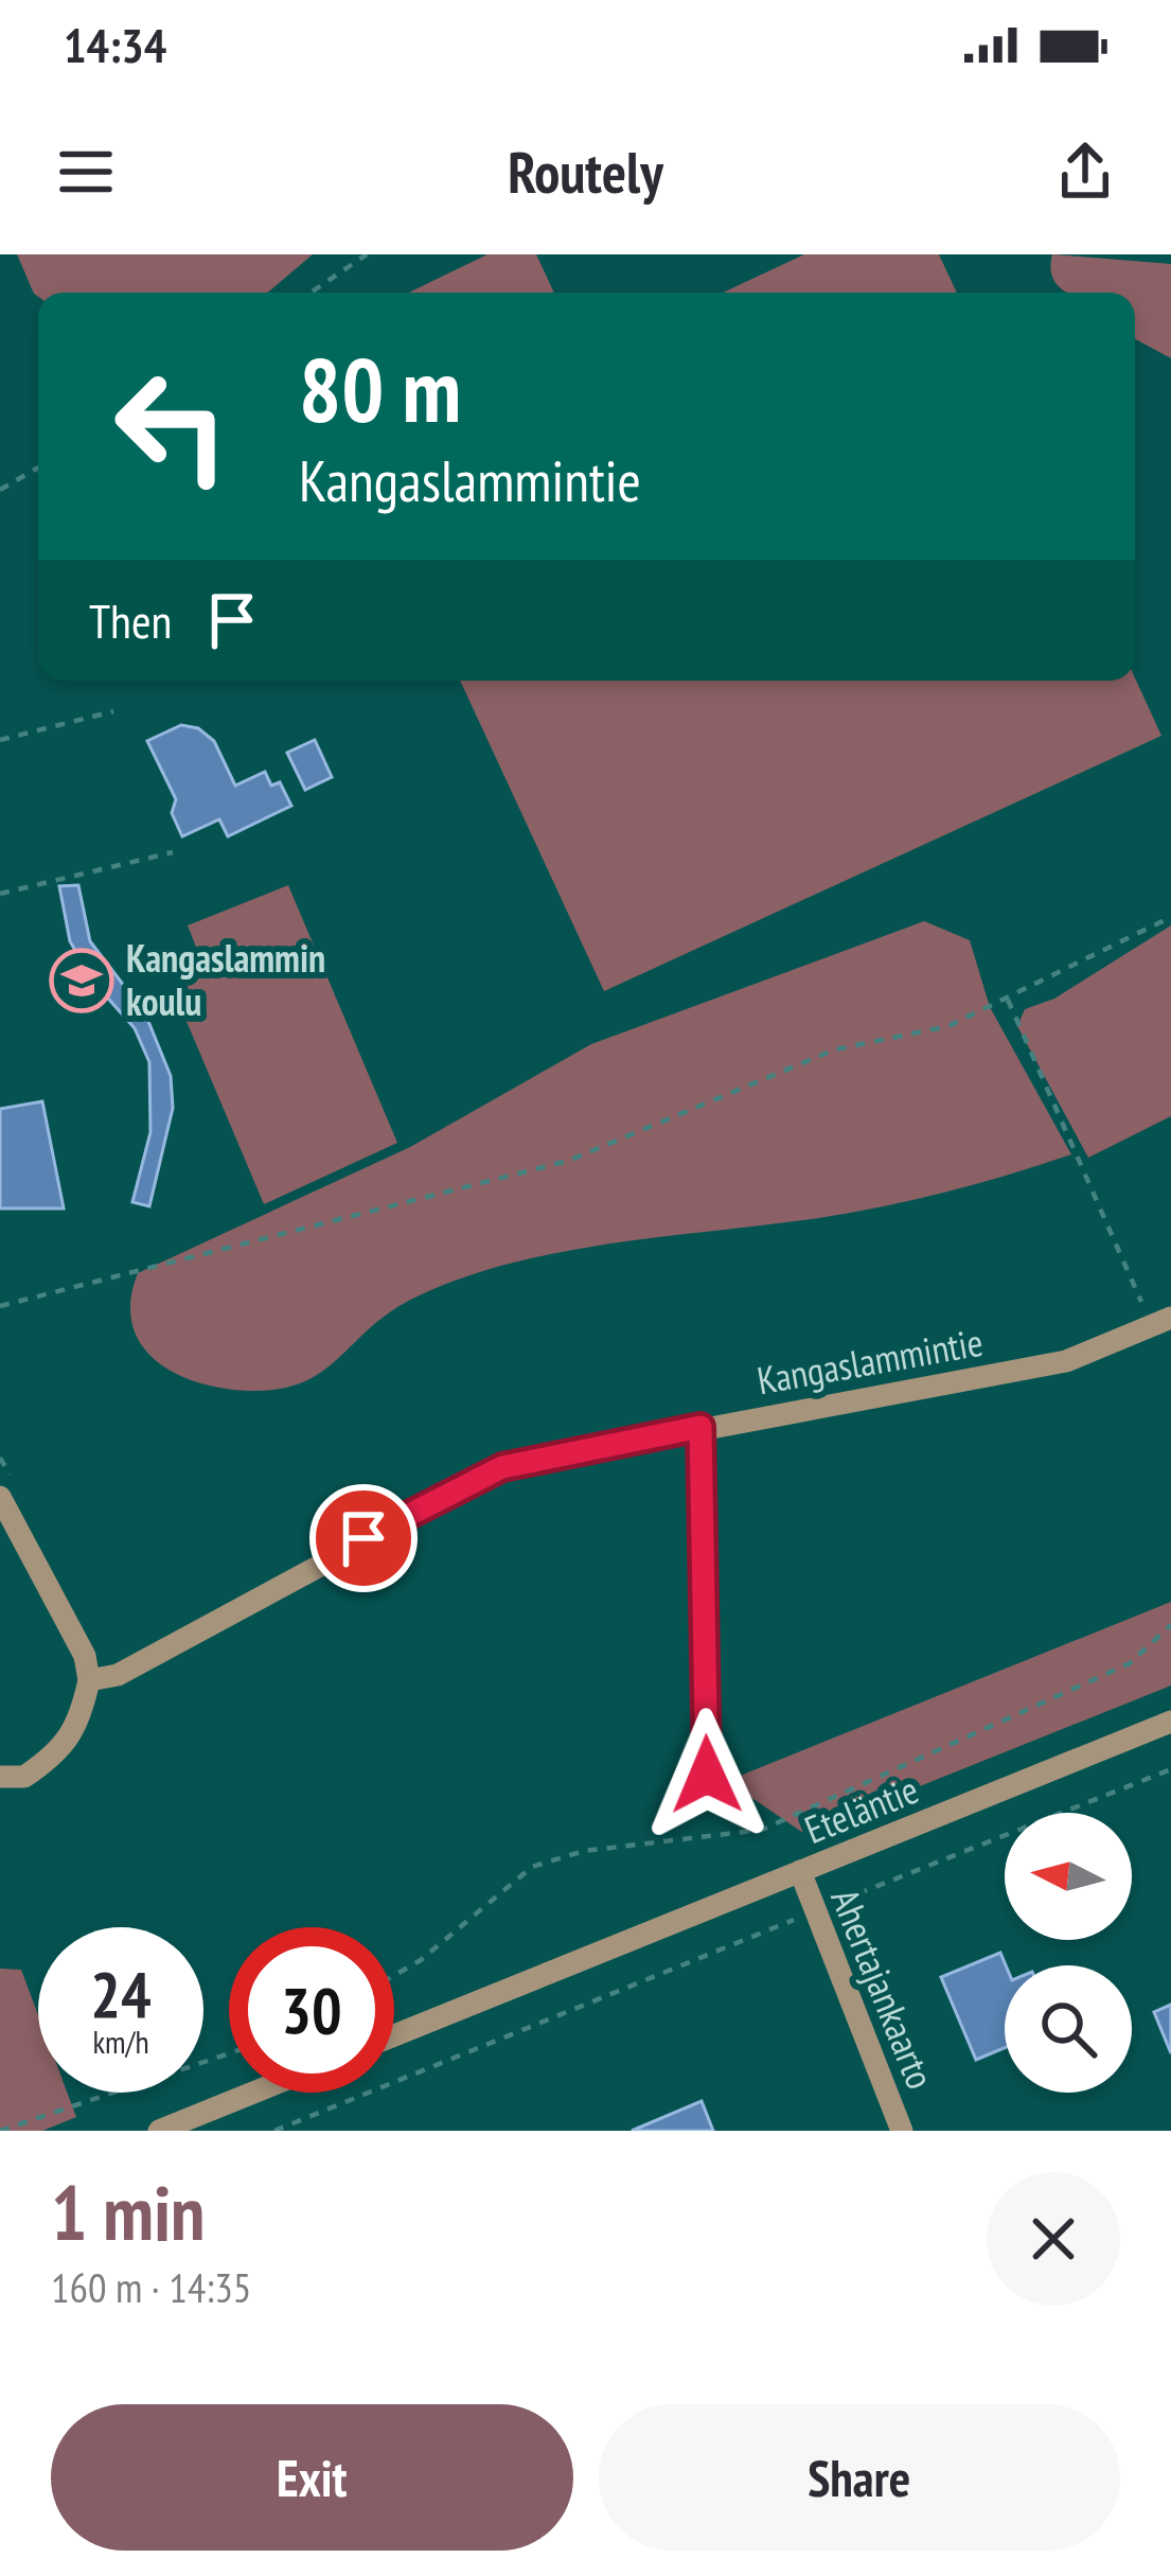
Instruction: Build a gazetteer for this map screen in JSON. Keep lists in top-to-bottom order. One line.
{"streets":{"street":["Kangaslammintie","Eteläntie","Ahertajankaarto"]},"crossings":[["Eteläntie","Ahertajankaarto"]],"places":{"school or university":["Kangaslammin koulu"]},"north":"left","page":{"status":"14:34","header":"Routely","turn":["80 m","Kangaslammintie"],"then":"Then","speed":"24 km/h","limit":"30","heading":["1 min","160 m · 14:35"],"buttons":["Exit","Share"]}}
